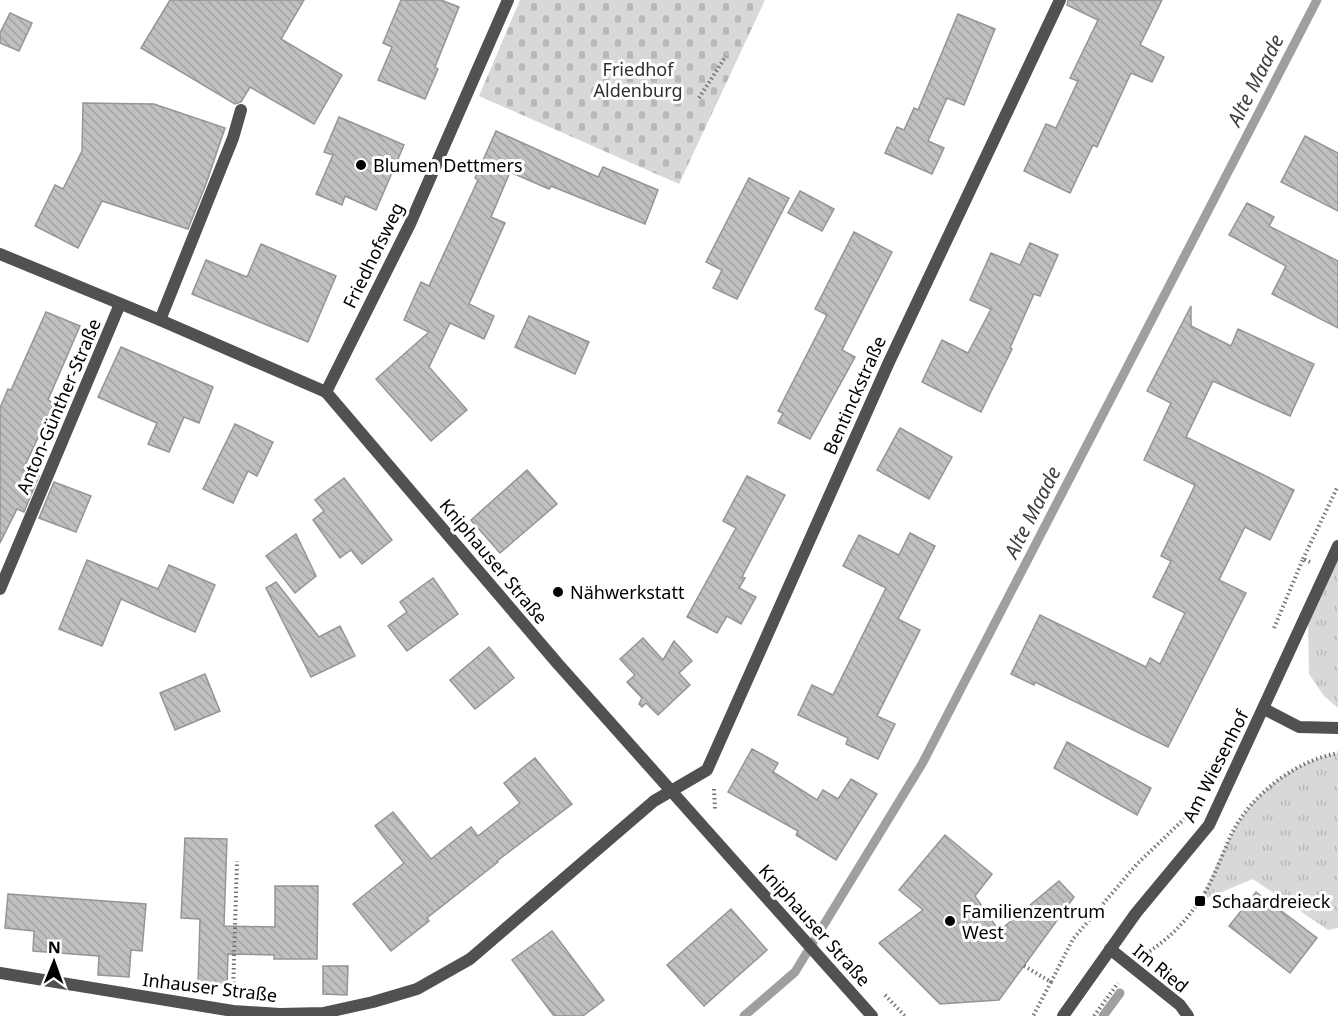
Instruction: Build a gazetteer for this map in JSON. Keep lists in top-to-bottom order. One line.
{"streets":{"street":["Friedhofsweg","Bentinckstraße","Anton-Günther-Straße","Kniphauser Straße","Am Wiesenhof","Im Ried","Inhauser Straße"]},"crossings":[["Friedhofsweg","Kniphauser Straße"],["Bentinckstraße","Kniphauser Straße"],["Bentinckstraße","Inhauser Straße"],["Anton-Günther-Straße","Kniphauser Straße"],["Kniphauser Straße","Inhauser Straße"],["Am Wiesenhof","Im Ried"]],"water":["Alte Maade"],"parks":["Friedhof Aldenburg"],"places":{"other":["Blumen Dettmers","Nähwerkstatt","Familienzentrum West"],"transit":["Schaardreieck"]},"north":"top"}
